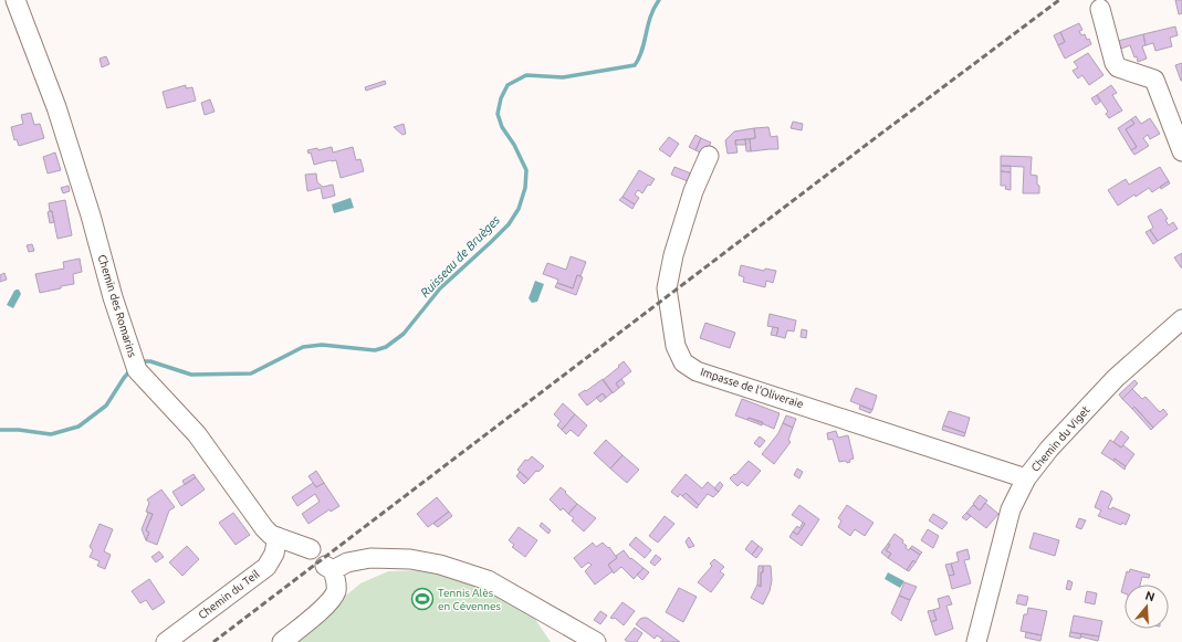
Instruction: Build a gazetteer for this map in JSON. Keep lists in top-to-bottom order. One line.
{"streets":{"street":["Chemin des Romarins","Impasse de l'Oliveraie","Chemin du Viget","Chemin du Teil"]},"crossings":[["Chemin des Romarins","Chemin du Teil"],["Impasse de l'Oliveraie","Chemin du Viget"]],"water":["Ruisseau de Bruèges"],"places":{"sports":["Tennis Alès en Cévennes"]},"north":"top"}
